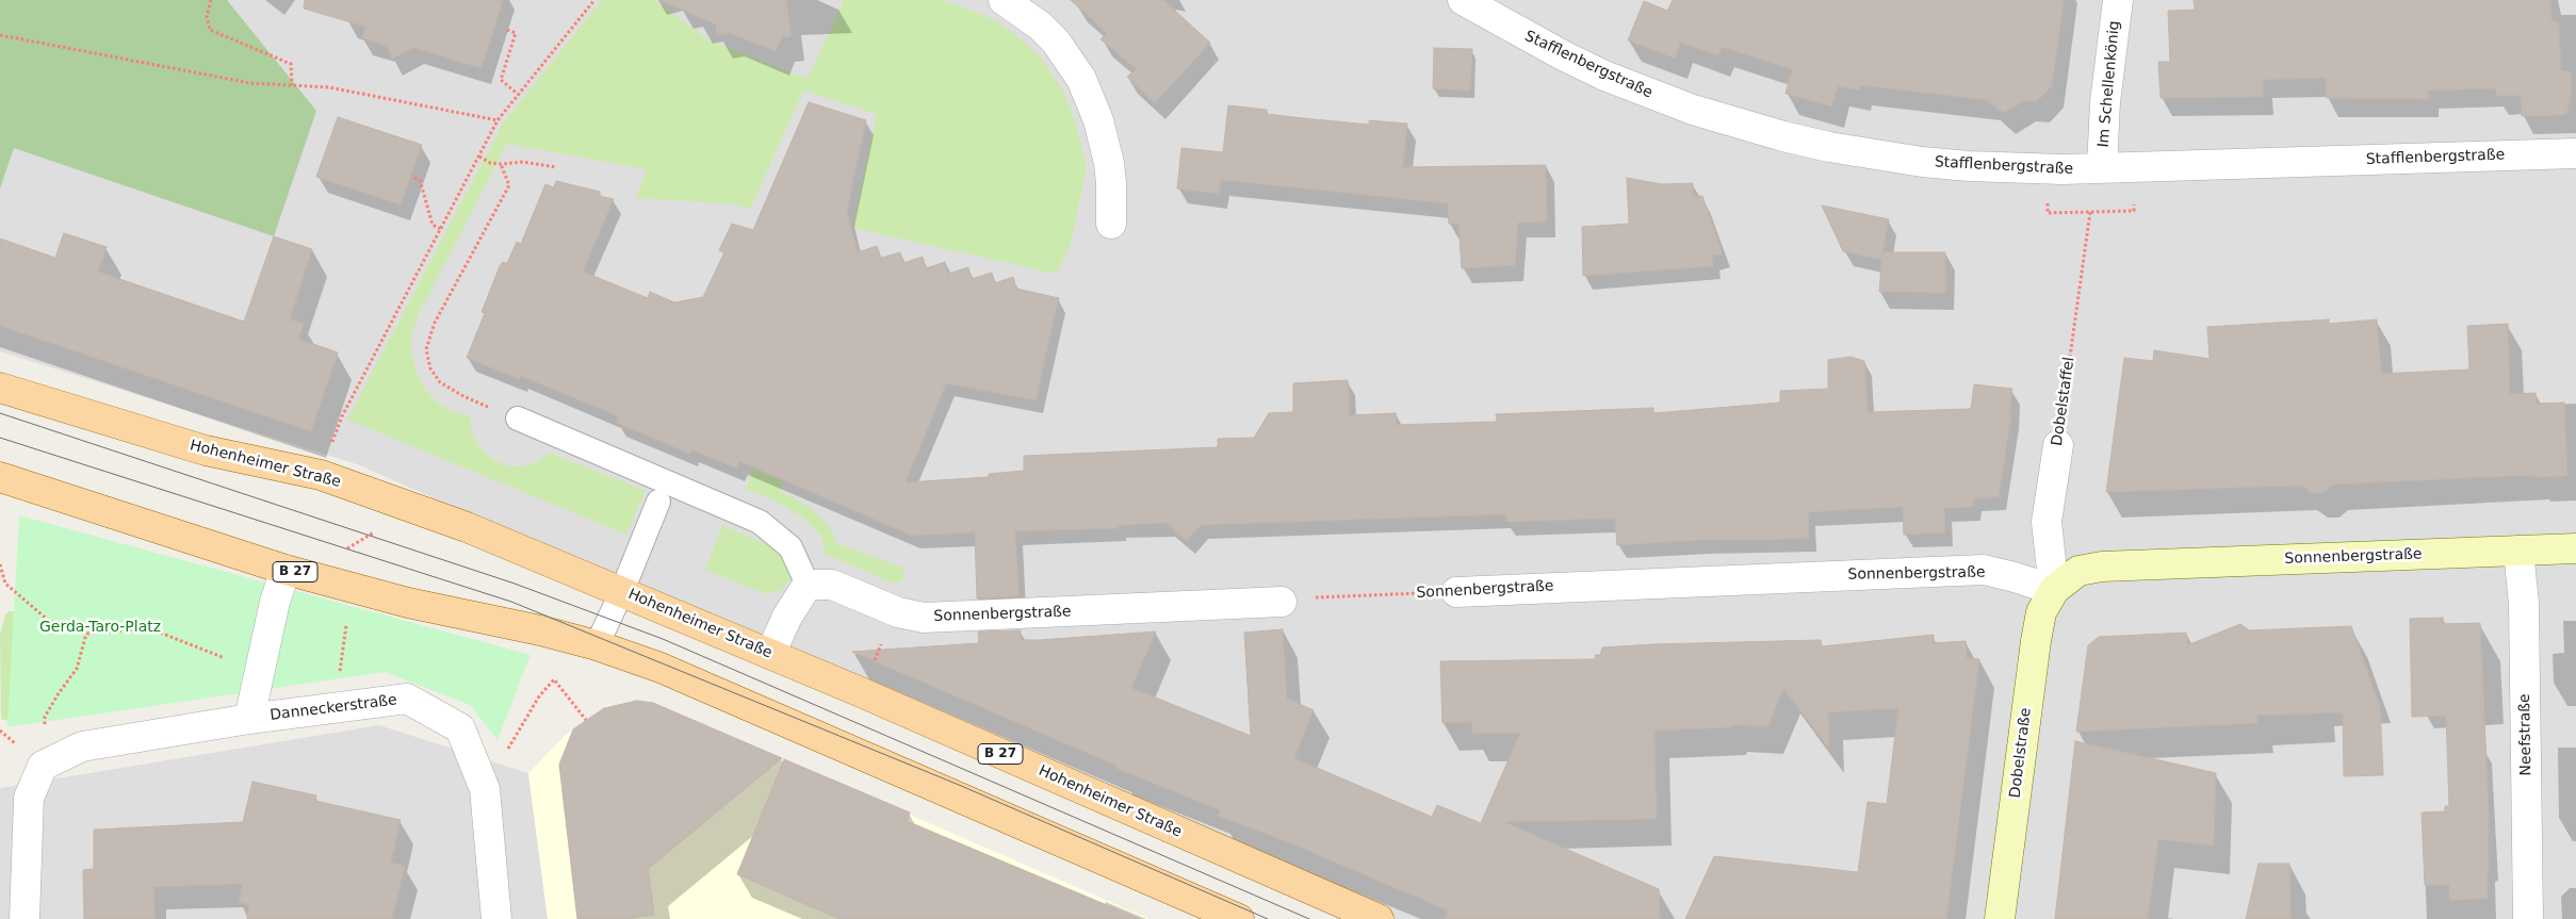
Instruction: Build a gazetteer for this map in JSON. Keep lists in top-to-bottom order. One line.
{"streets":{"main road":["Hohenheimer Straße","B 27"],"street":["Stafflenbergstraße","Im Schellenkönig","Dobelstaffel","Sonnenbergstraße","Danneckerstraße","Neefstraße","Dobelstraße"]},"crossings":[["Stafflenbergstraße","Im Schellenkönig"],["Dobelstaffel","Sonnenbergstraße"],["Dobelstaffel","Dobelstraße"],["Sonnenbergstraße","Neefstraße"],["Sonnenbergstraße","Dobelstraße"]],"parks":["Gerda-Taro-Platz"]}
